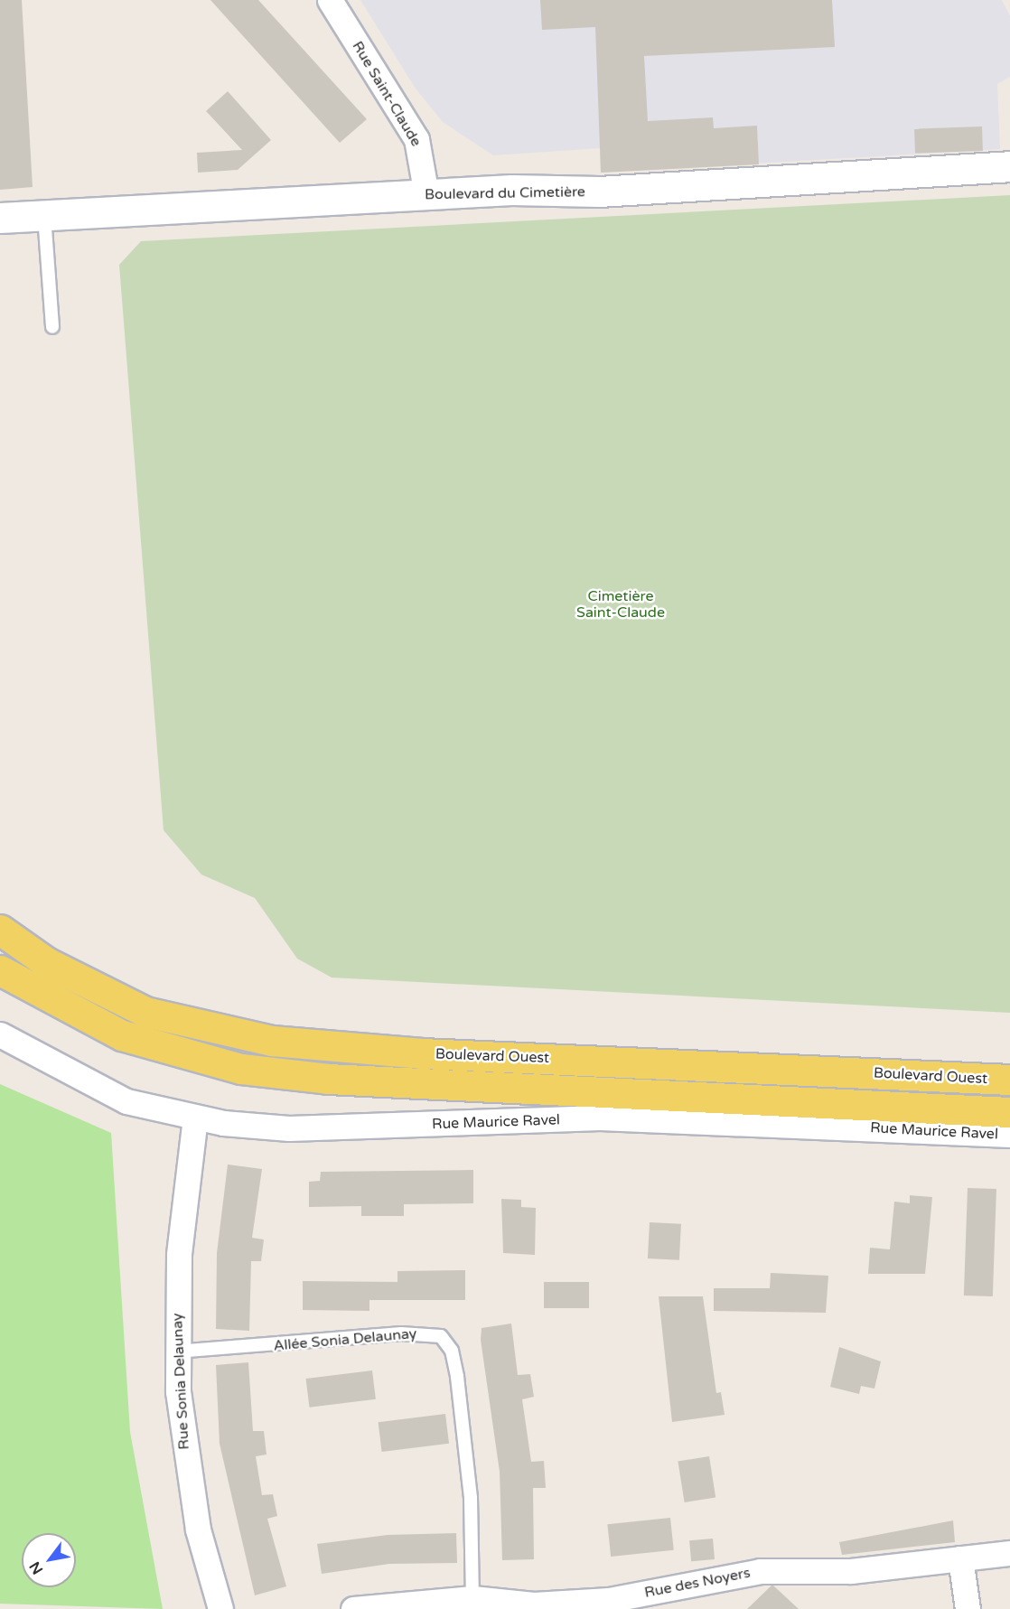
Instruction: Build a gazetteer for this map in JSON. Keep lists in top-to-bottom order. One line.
{"streets":{"main road":["Boulevard Ouest"],"street":["Rue Saint-Claude","Boulevard du Cimetière","Rue Maurice Ravel","Rue Sonia Delaunay","Rue des Noyers"],"lane":["Allée Sonia Delaunay"]},"crossings":[["Rue Saint-Claude","Boulevard du Cimetière"],["Rue Maurice Ravel","Rue Sonia Delaunay"],["Allée Sonia Delaunay","Rue Sonia Delaunay"],["Allée Sonia Delaunay","Rue des Noyers"]],"parks":["Cimetière Saint-Claude"],"north":"bottom left"}
